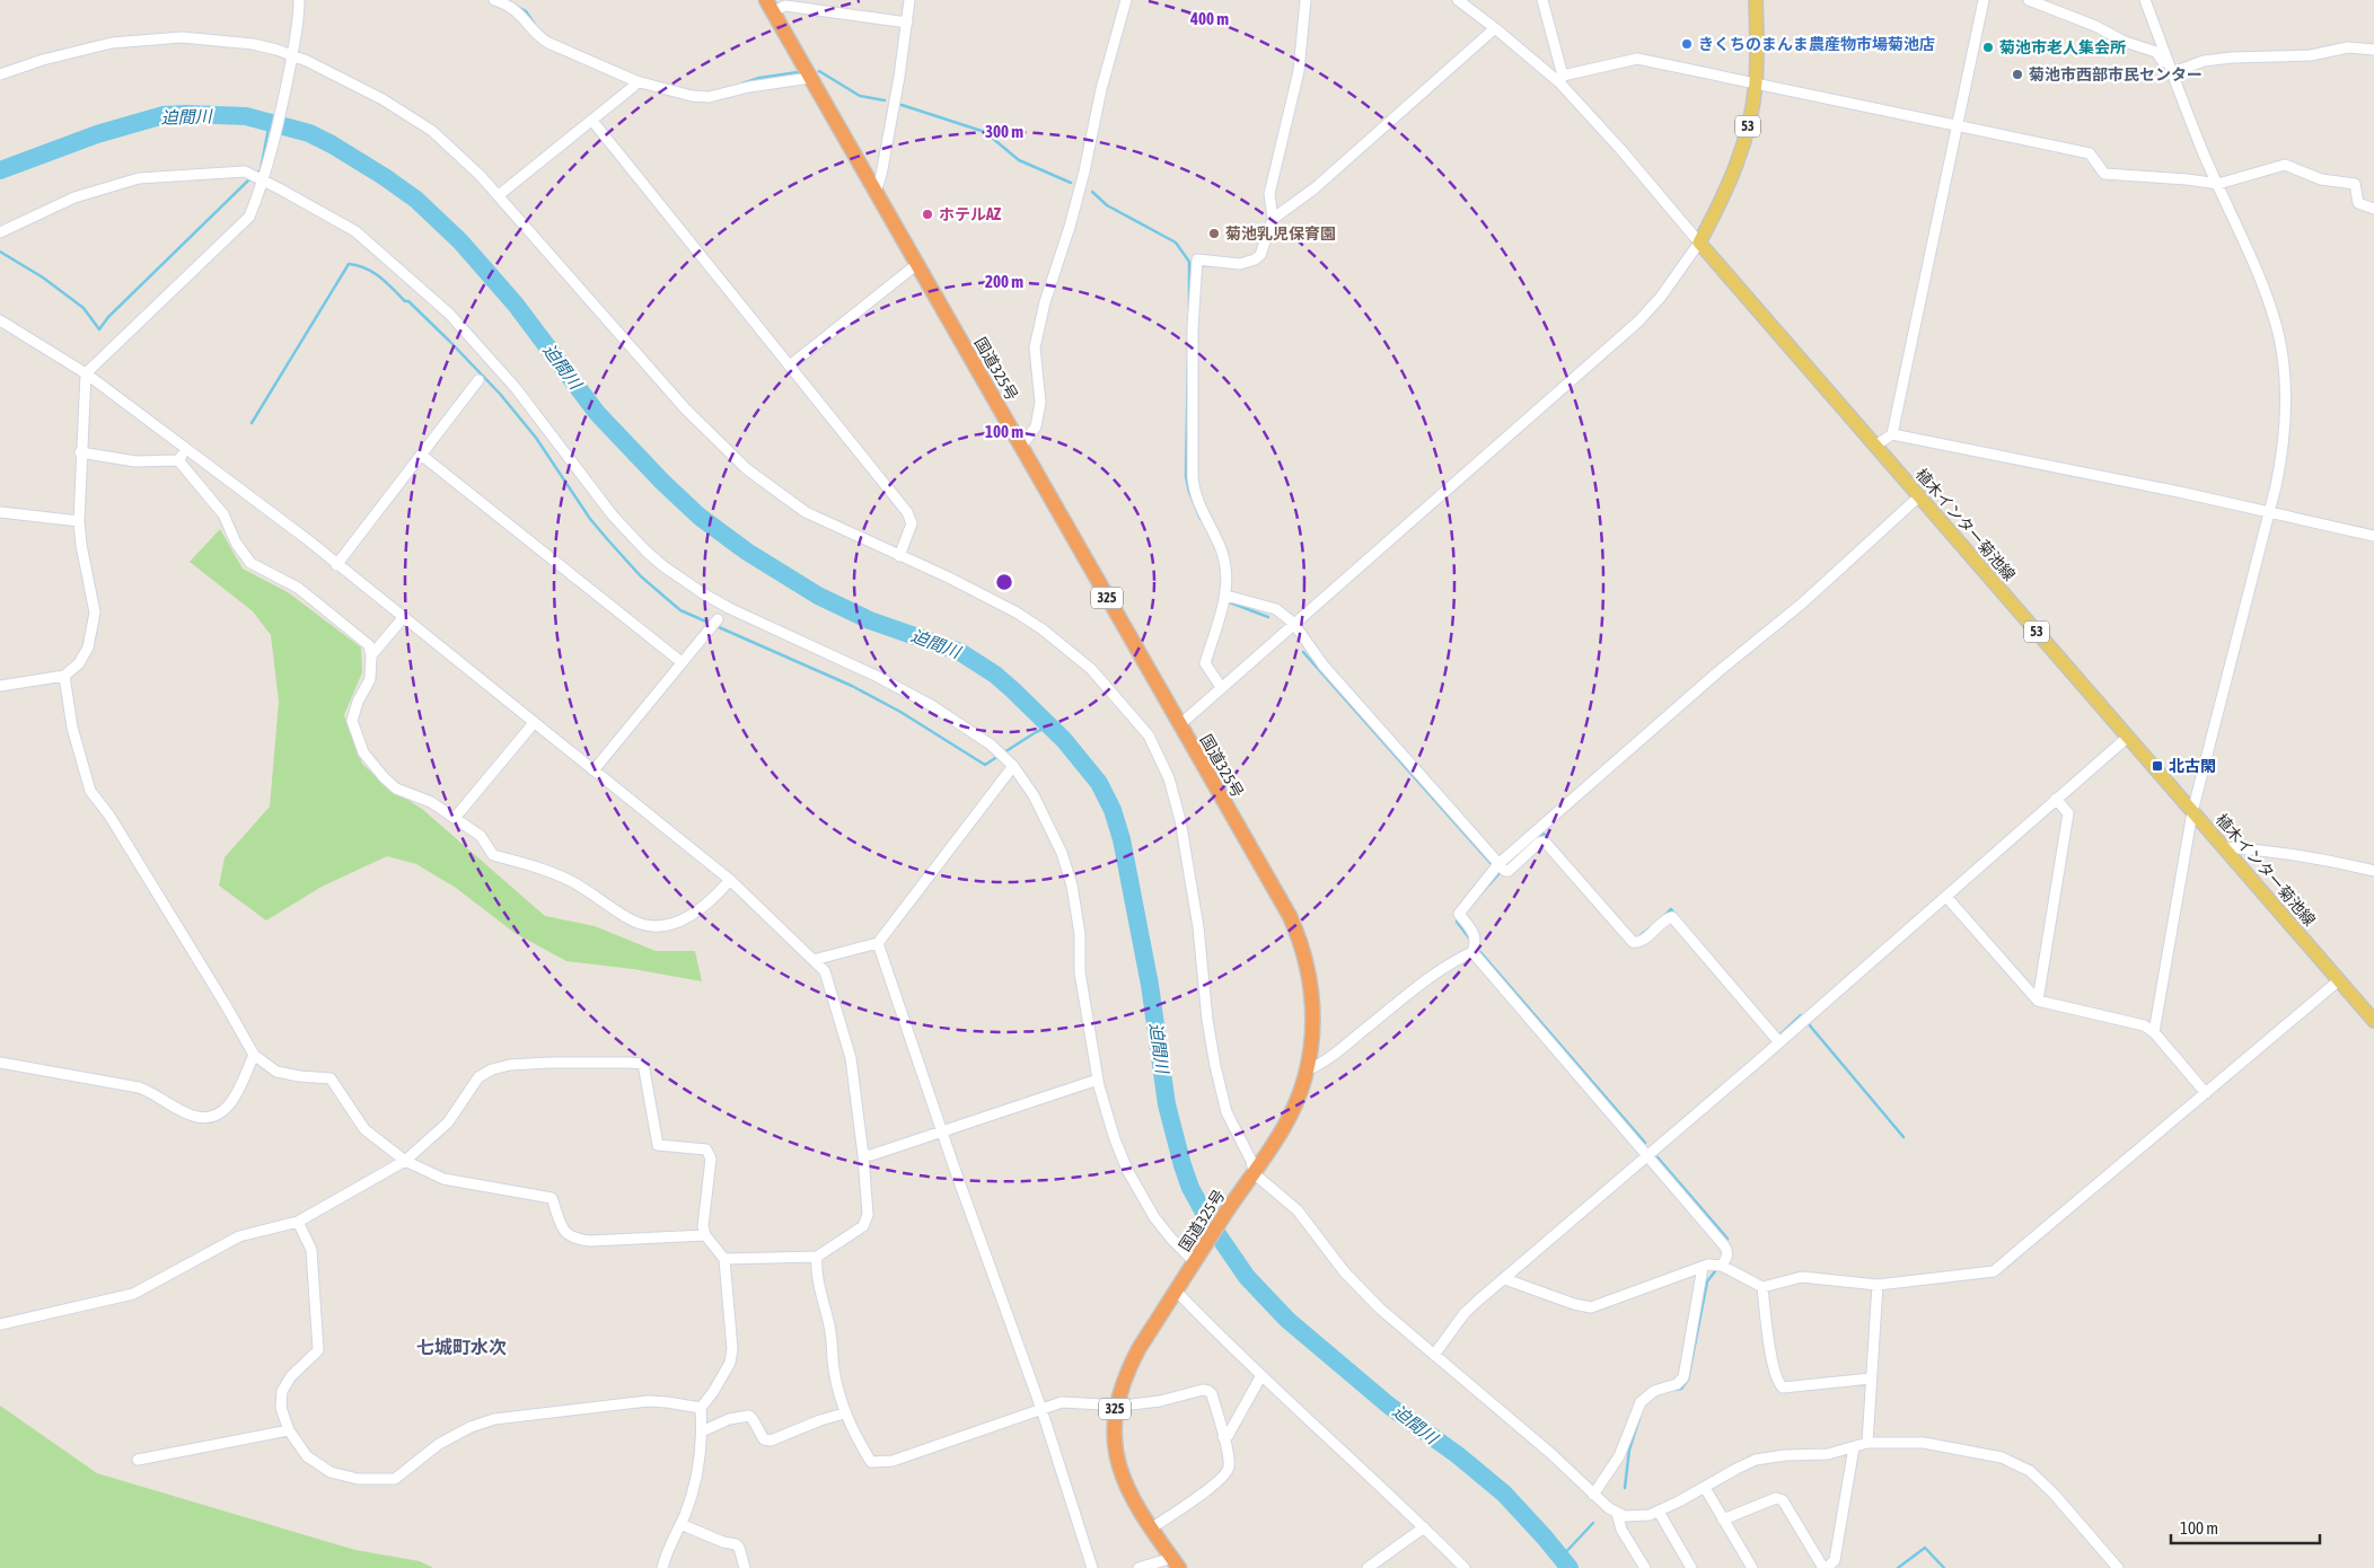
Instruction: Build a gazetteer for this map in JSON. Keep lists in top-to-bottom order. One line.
{"streets":{"highway":["国道325号","325"],"main road":["53","植木インター菊池線"]},"crossings":[["53","植木インター菊池線"]],"districts":["七城町水次"],"water":["迫間川"],"places":{"other":["きくちのまんま農産物市場菊池店","菊池市老人集会所","菊池市西部市民センター","ホテルAZ","菊池乳児保育園"],"transit":["北古閑"]},"scale_bar":"100 m","rings":["400 m","300 m","200 m","100 m"]}
